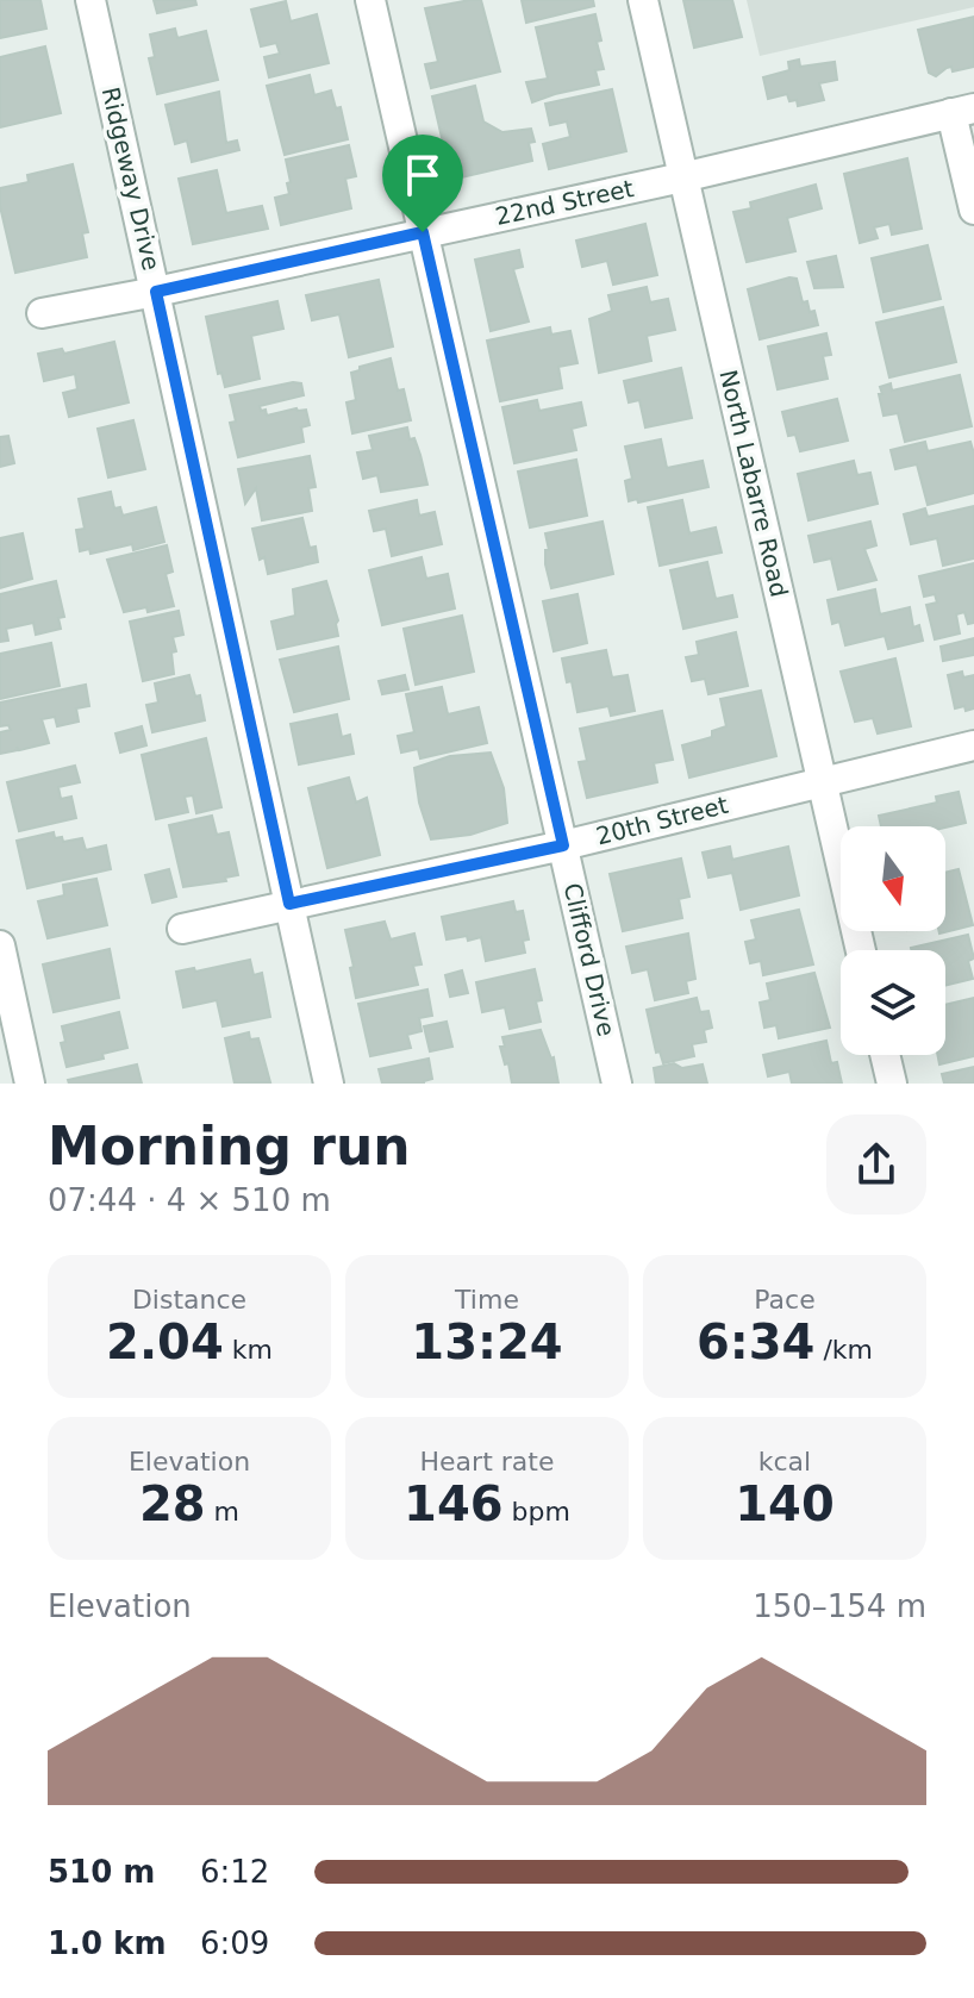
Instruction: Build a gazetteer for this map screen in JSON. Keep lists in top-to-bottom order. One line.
{"streets":{"street":["Ridgeway Drive","22nd Street","North Labarre Road","20th Street","Clifford Drive"]},"crossings":[["Ridgeway Drive","22nd Street"],["Ridgeway Drive","20th Street"],["22nd Street","North Labarre Road"],["22nd Street","Clifford Drive"],["North Labarre Road","20th Street"],["20th Street","Clifford Drive"]],"north":"bottom","page":{"heading":["Morning run","07:44 · 4 × 510 m"],"stats":[["Distance","2.04 km"],["Time","13:24"],["Pace","6:34 /km"],["Elevation","28 m"],["Heart rate","146 bpm"],["kcal","140"]],"chart":["Elevation","150–154 m"],"list":[{"name":"510 m","note":"6:12"},{"name":"1.0 km","note":"6:09"}]}}
